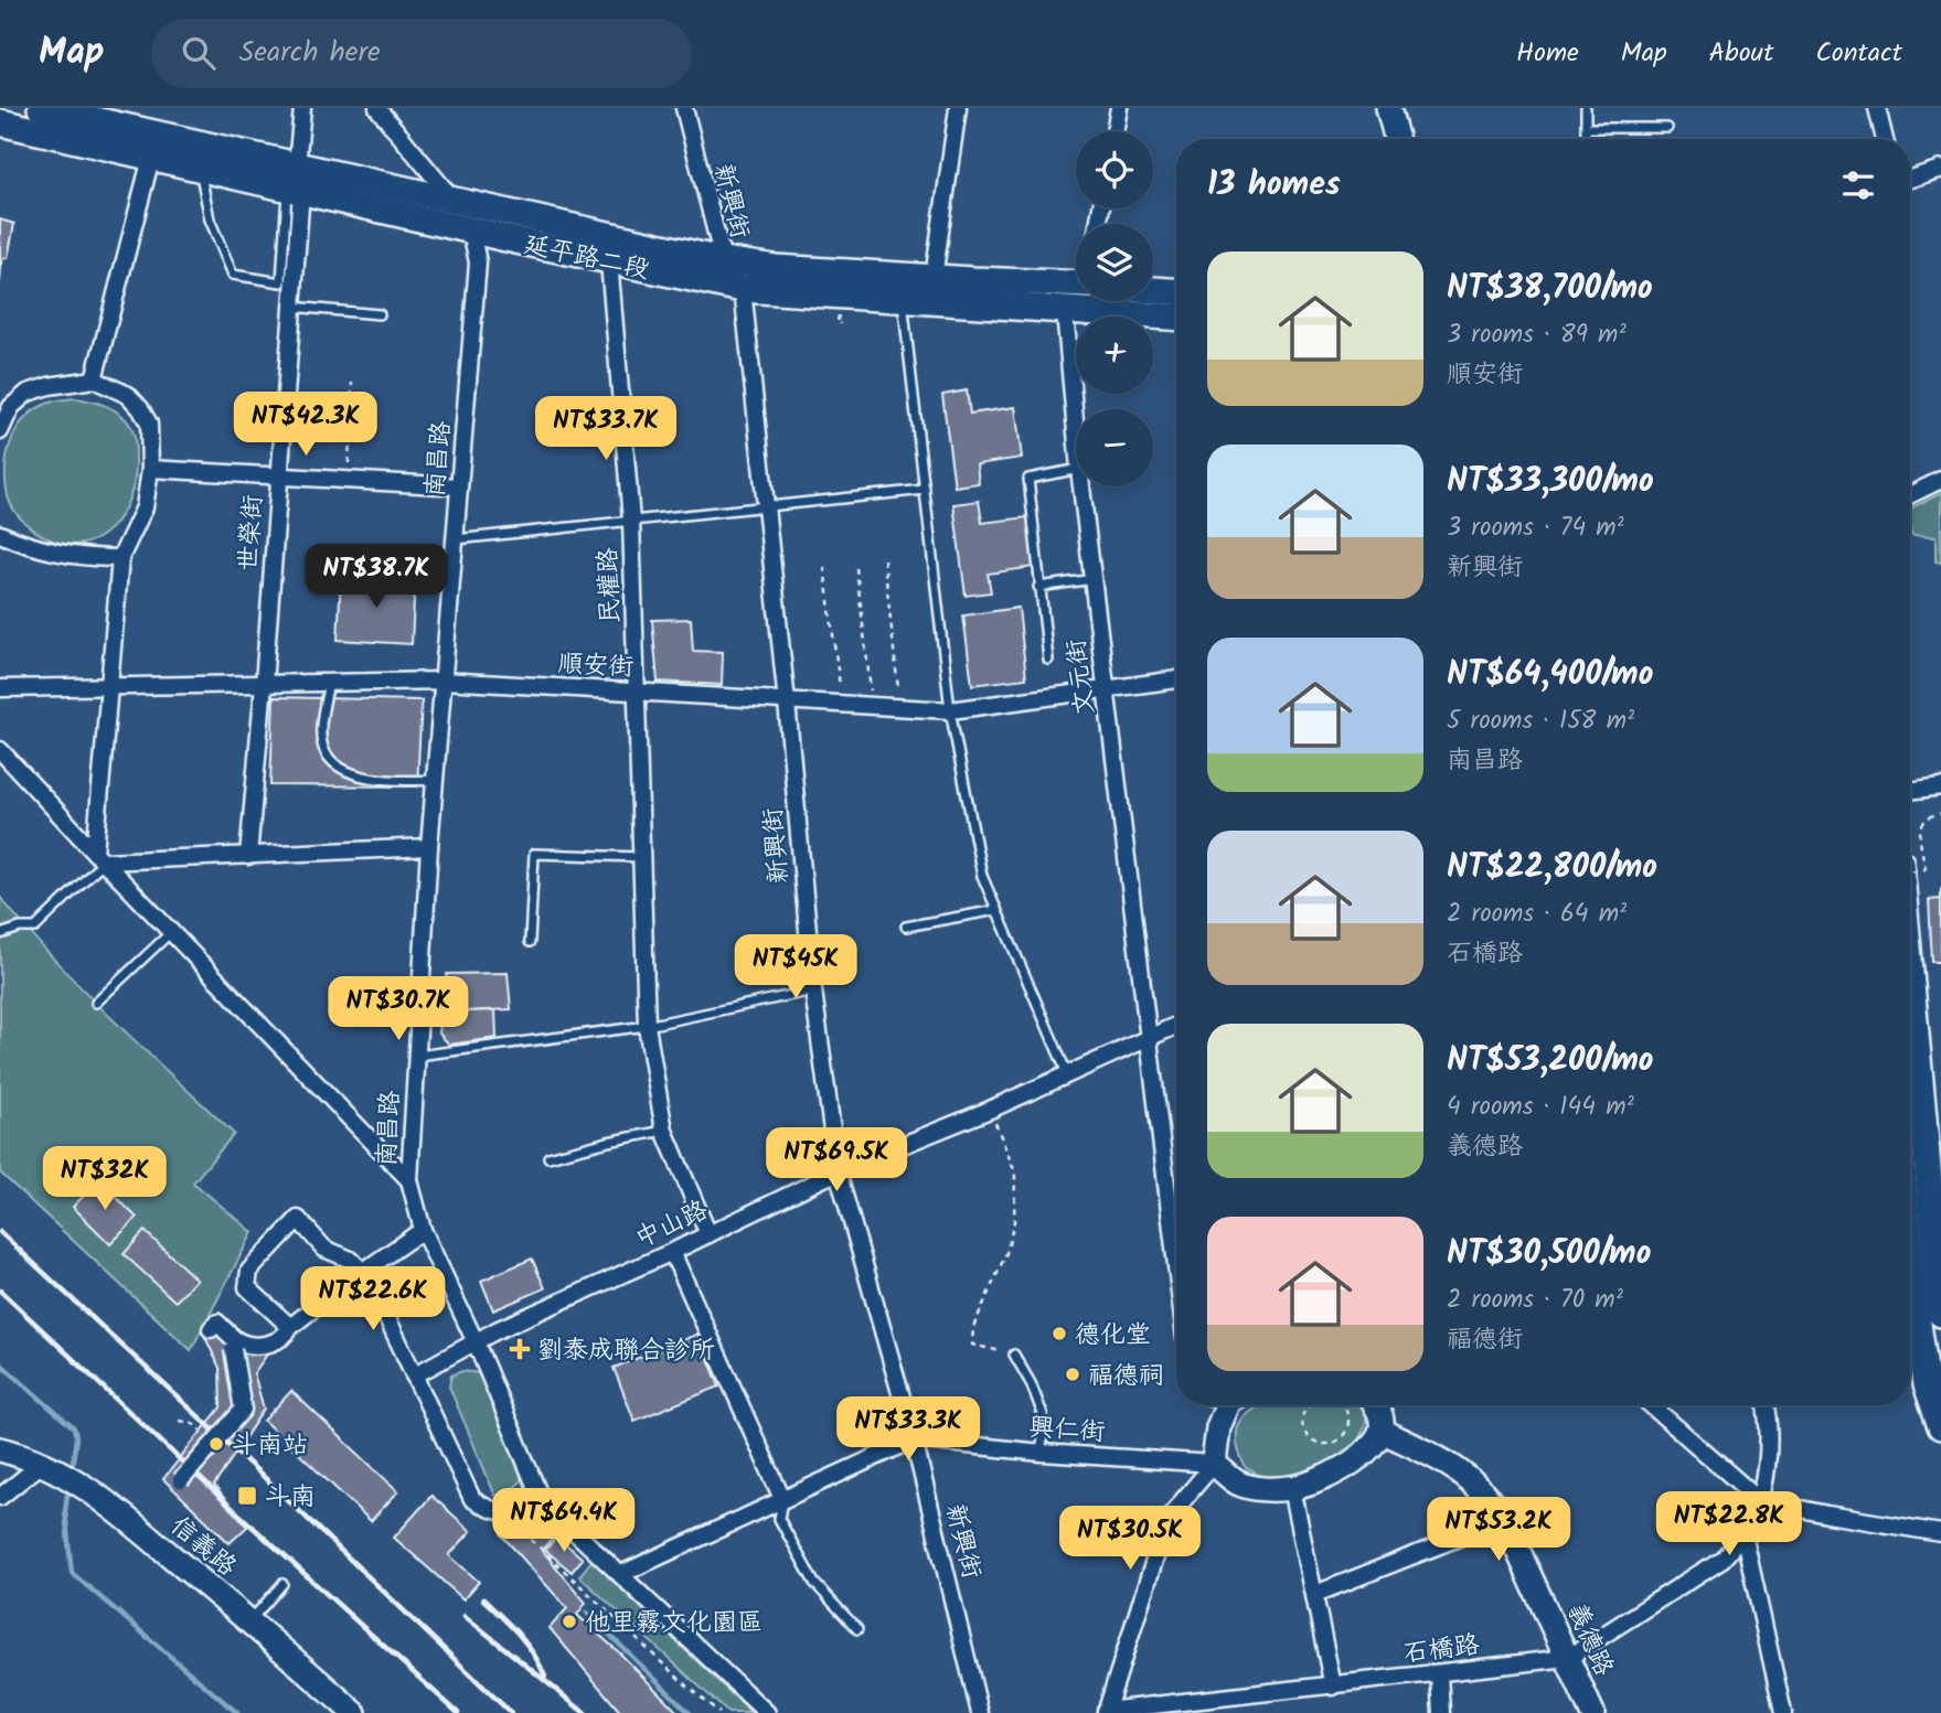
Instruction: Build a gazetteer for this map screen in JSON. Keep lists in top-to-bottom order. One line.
{"streets":{"main road":["延平路二段","信義路","義德路"],"street":["新興街","南昌路","世榮街","民權路","順安街","文元街","中山路","興仁街","石橋路"]},"crossings":[["新興街","延平路二段"],["新興街","順安街"],["新興街","中山路"],["新興街","興仁街"],["延平路二段","南昌路"],["延平路二段","世榮街"],["延平路二段","民權路"],["延平路二段","文元街"],["南昌路","順安街"],["南昌路","中山路"],["世榮街","順安街"],["民權路","順安街"],["民權路","中山路"],["順安街","文元街"],["文元街","中山路"],["義德路","石橋路"]],"places":{"other":["德化堂","福德祠","斗南站","他里霧文化園區"],"health":["劉泰成聯合診所"],"transit":["斗南"]},"page":{"header":"Map","search":"Search here","nav":["Home","Map","About","Contact"],"map_buttons":["+","−"],"heading":"13 homes","list":[{"name":"NT$38,700/mo","note":"3 rooms · 89 m² · 順安街"},{"name":"NT$33,300/mo","note":"3 rooms · 74 m² · 新興街"},{"name":"NT$64,400/mo","note":"5 rooms · 158 m² · 南昌路"},{"name":"NT$22,800/mo","note":"2 rooms · 64 m² · 石橋路"},{"name":"NT$53,200/mo","note":"4 rooms · 144 m² · 義德路"},{"name":"NT$30,500/mo","note":"2 rooms · 70 m² · 福德街"}],"price":["NT$42.3K","NT$33.7K","NT$38.7K","NT$45K","NT$30.7K","NT$69.5K","NT$32K","NT$22.6K","NT$33.3K","NT$64.4K","NT$22.8K","NT$53.2K","NT$30.5K"]}}
